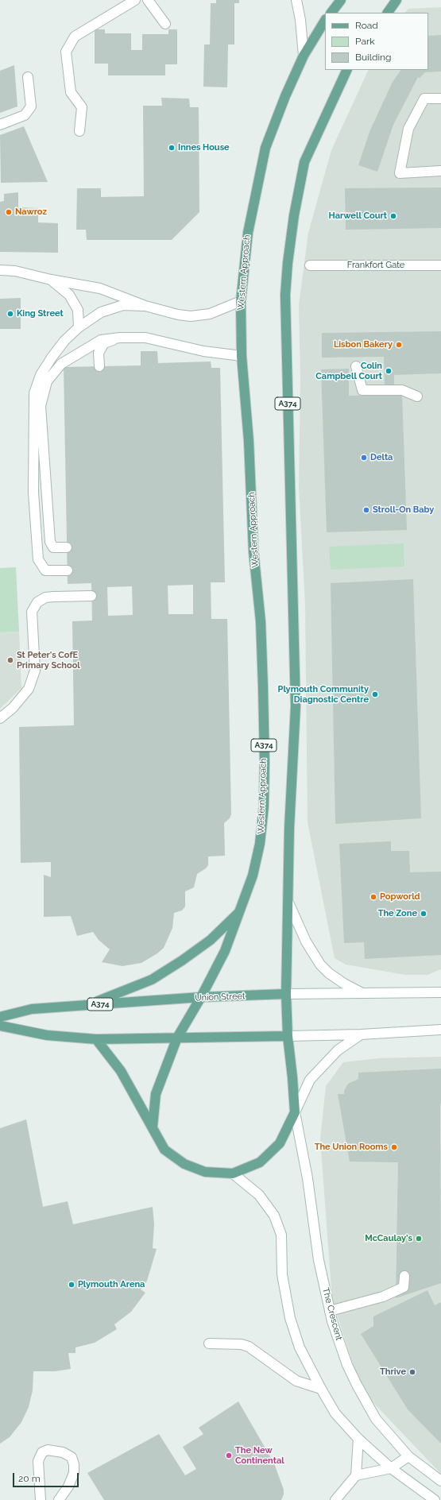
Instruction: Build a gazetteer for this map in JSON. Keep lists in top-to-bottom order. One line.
{"streets":{"main road":["Western Approach","A374","Union Street","The Crescent"],"street":["Frankfort Gate"]},"crossings":[["Western Approach","A374"],["Western Approach","Union Street"],["A374","Union Street"],["A374","The Crescent"]],"places":["Innes House","Nawroz","Harwell Court","King Street","Lisbon Bakery","Colin Campbell Court","Delta","Stroll-On Baby","St Peter's CofE Primary School","Plymouth Community Diagnostic Centre","Popworld","The Zone","The Union Rooms","McCaulay's","Plymouth Arena","Thrive","The New Continental"],"legend":["Road","Park","Building"],"scale_bar":"20 m"}
